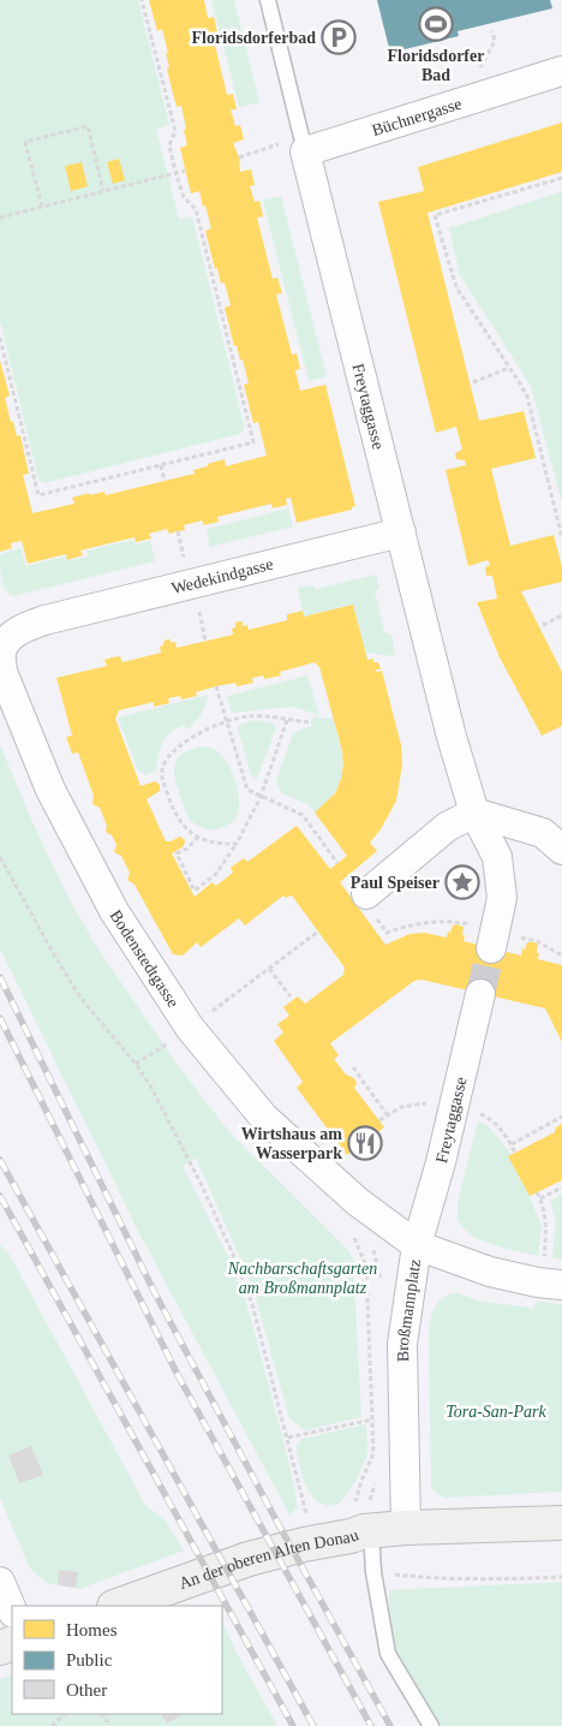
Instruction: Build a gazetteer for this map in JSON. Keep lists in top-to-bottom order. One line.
{"streets":{"street":["Büchnergasse","Freytaggasse","Wedekindgasse","Bodenstedtgasse","Broßmannplatz","An der oberen Alten Donau"]},"crossings":[["Büchnergasse","Freytaggasse"],["Freytaggasse","Wedekindgasse"],["Freytaggasse","Bodenstedtgasse"],["Freytaggasse","Broßmannplatz"],["Wedekindgasse","Bodenstedtgasse"],["Bodenstedtgasse","Broßmannplatz"],["Broßmannplatz","An der oberen Alten Donau"]],"parks":["Nachbarschaftsgarten am Broßmannplatz","Tora-San-Park"],"places":{"sports":["Floridsdorfer Bad"],"parking":["Floridsdorferbad"],"place":["Paul Speiser"],"restaurant":["Wirtshaus am Wasserpark"]},"legend":["Homes","Public","Other"]}
